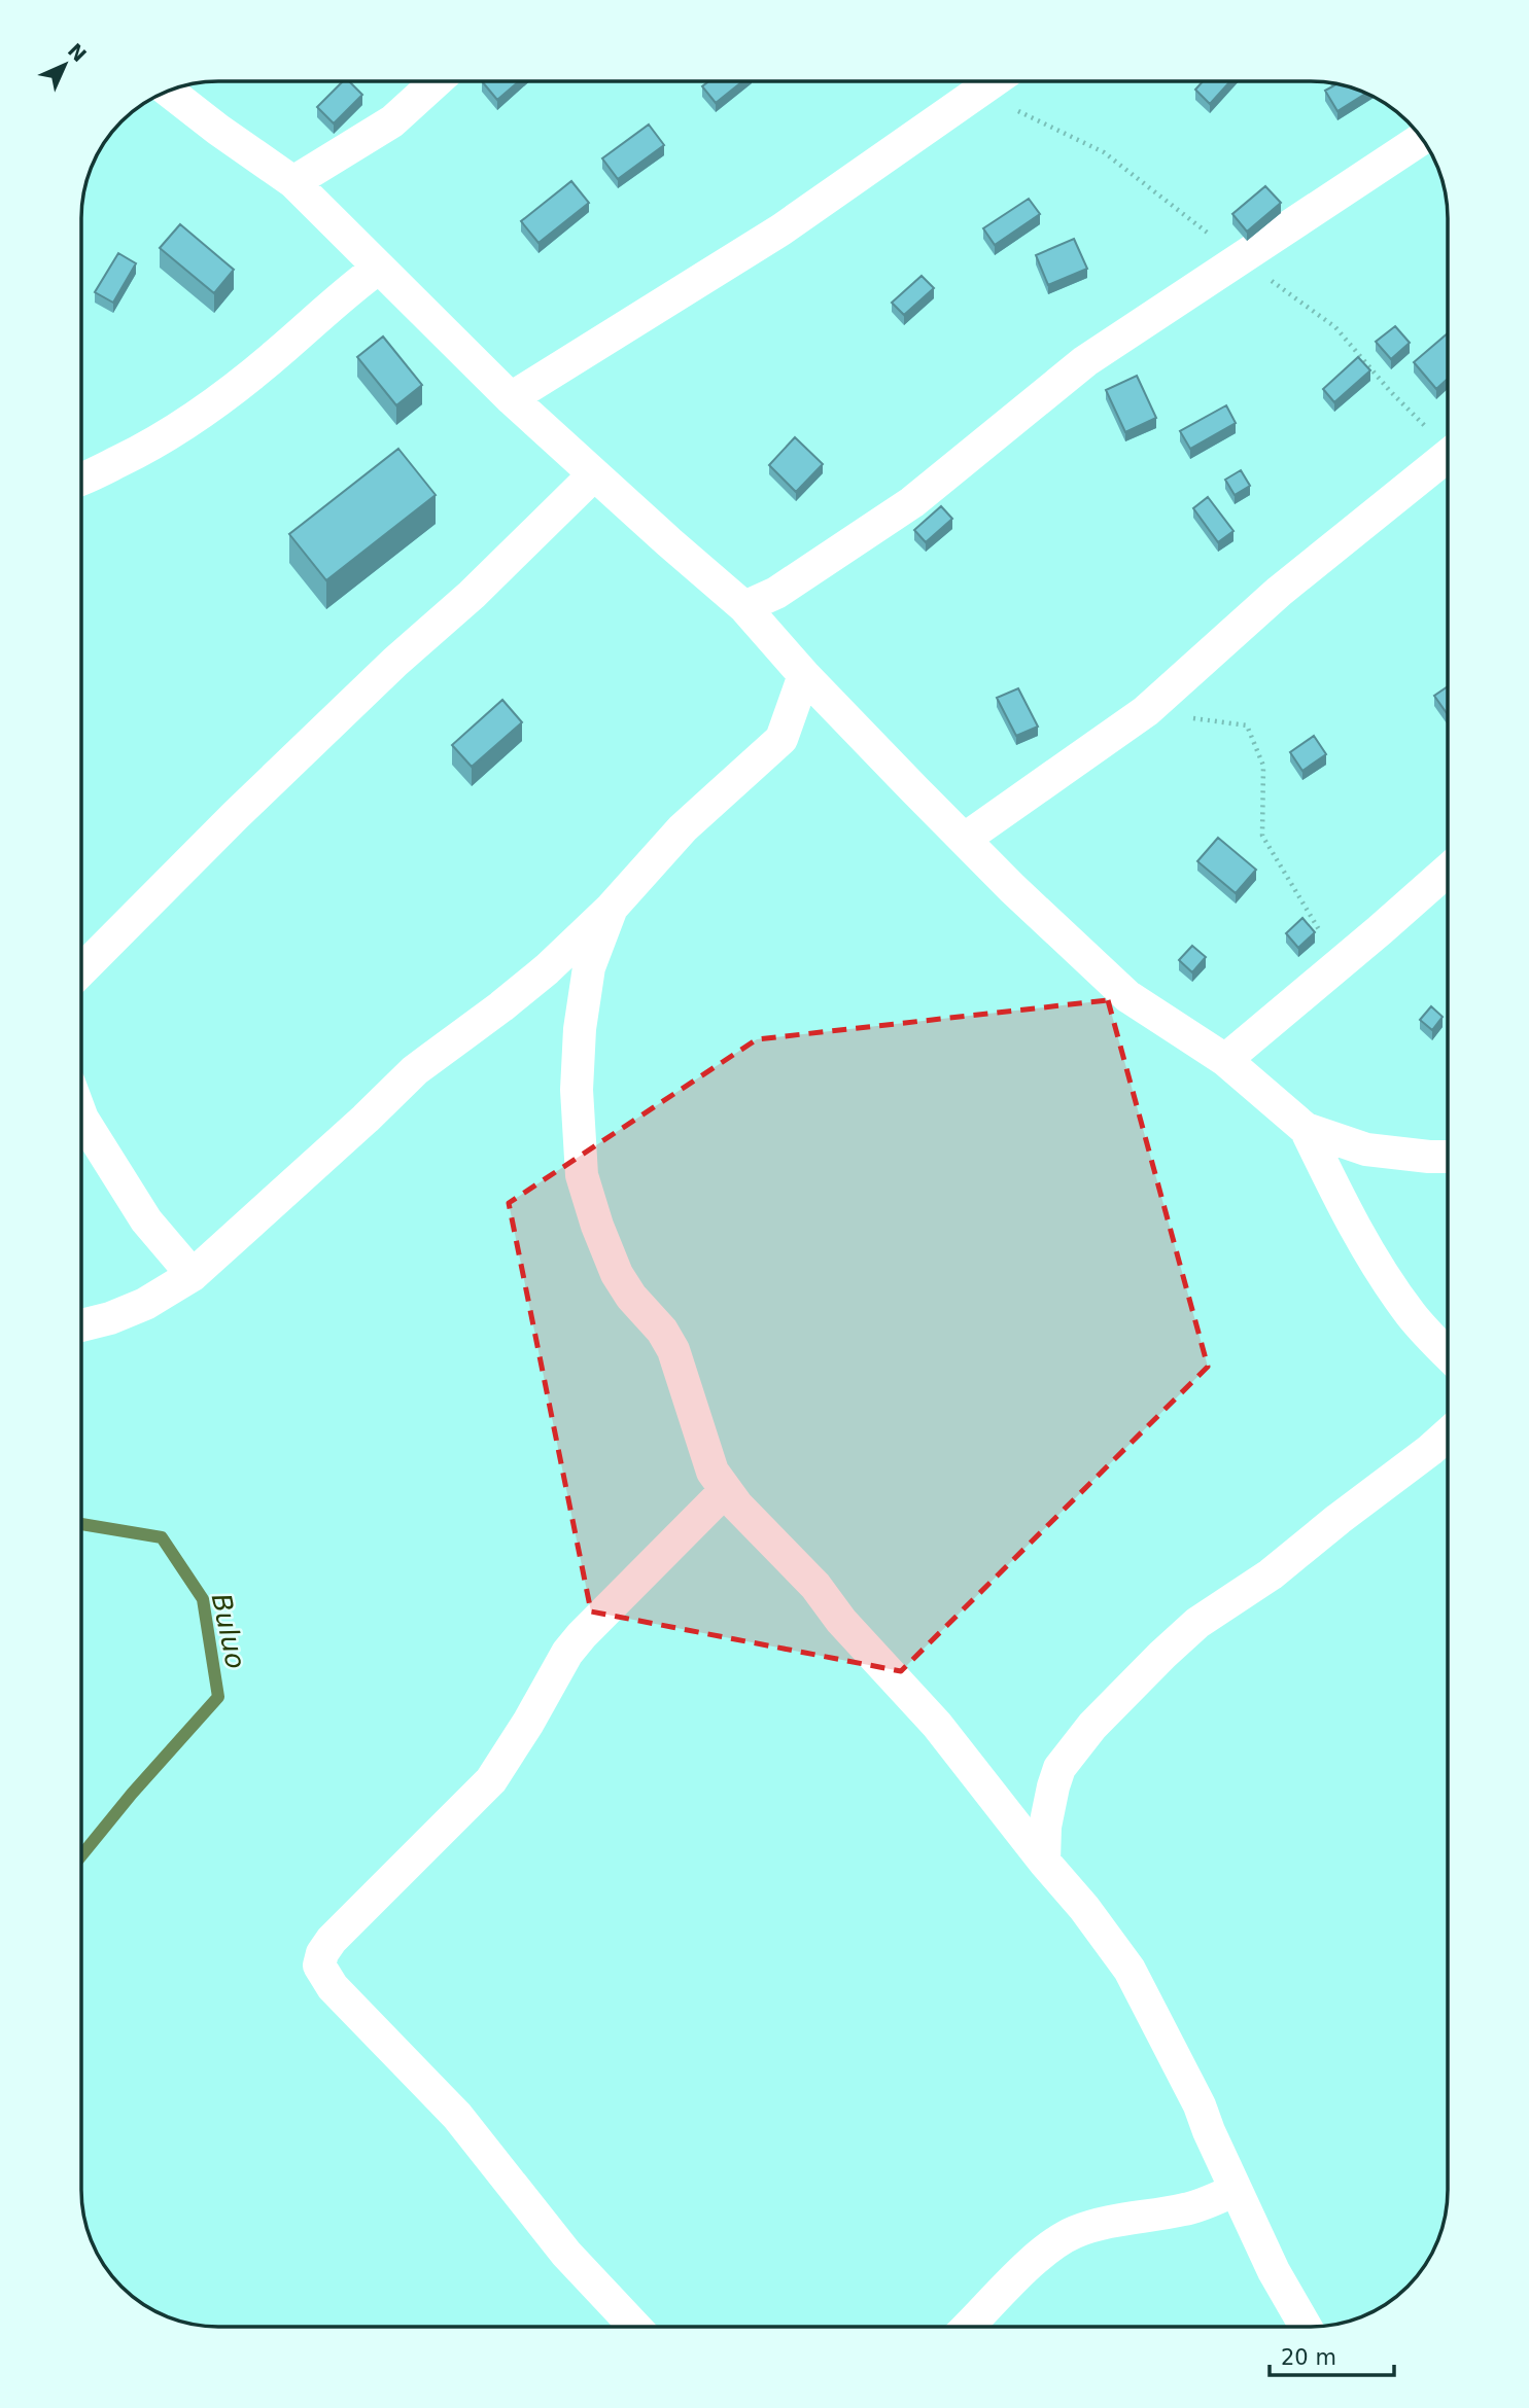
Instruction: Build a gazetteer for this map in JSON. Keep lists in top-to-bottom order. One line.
{"water":["Buluo"],"scale_bar":"20 m","north":"top right"}
